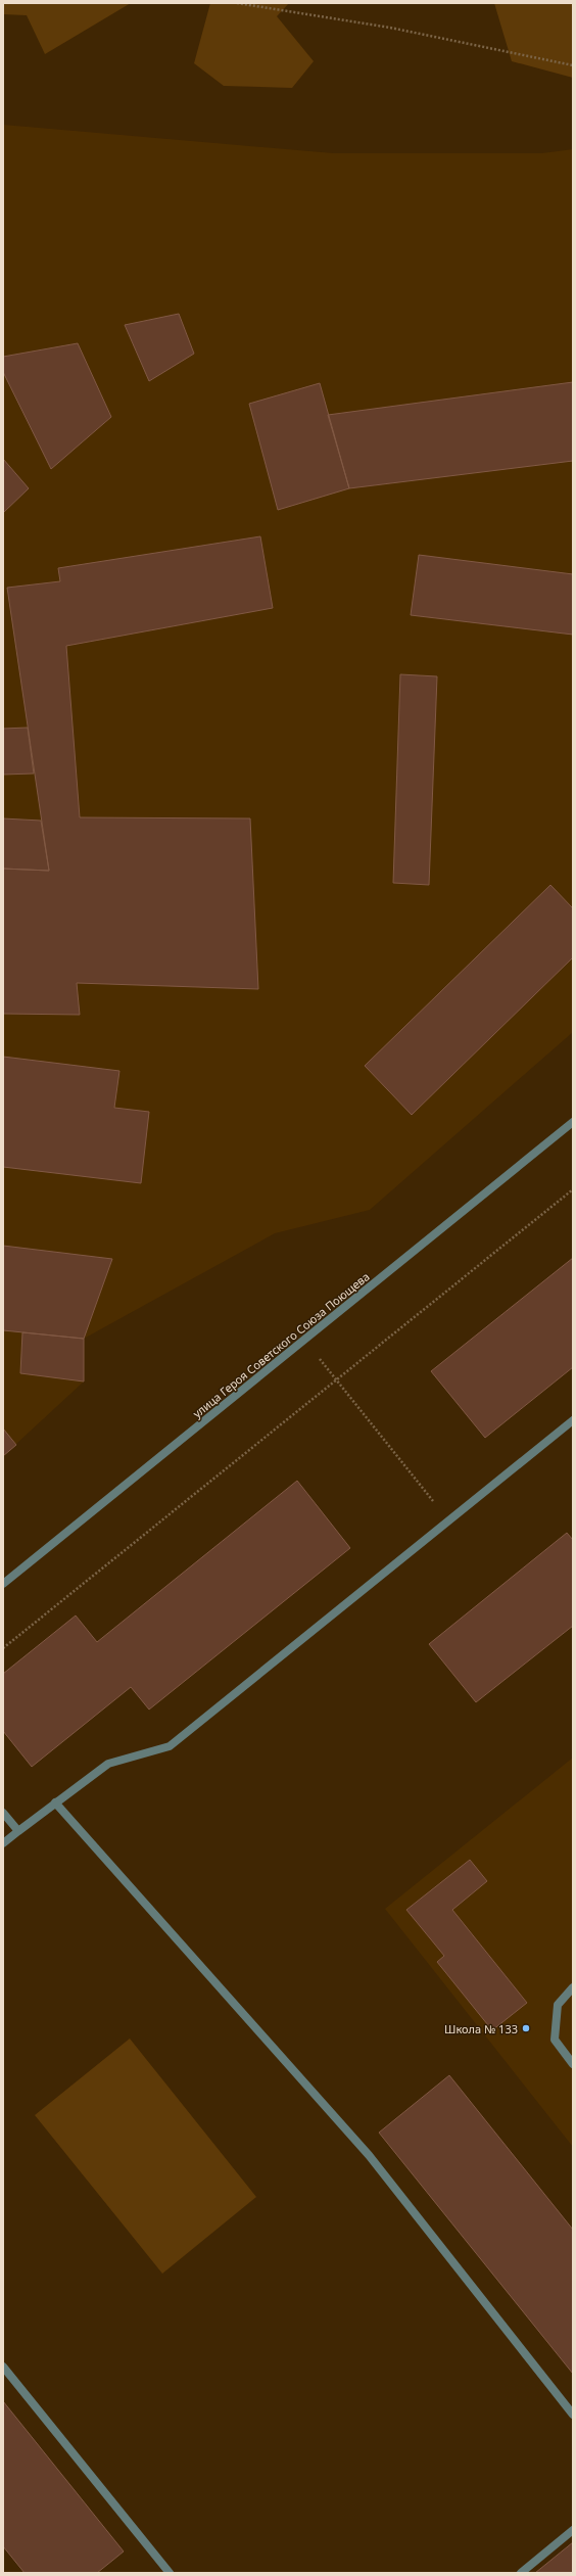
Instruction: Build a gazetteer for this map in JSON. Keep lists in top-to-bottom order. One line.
{"streets":{"street":["улица Героя Советского Союза Поющева"]},"places":["Школа № 133"]}
